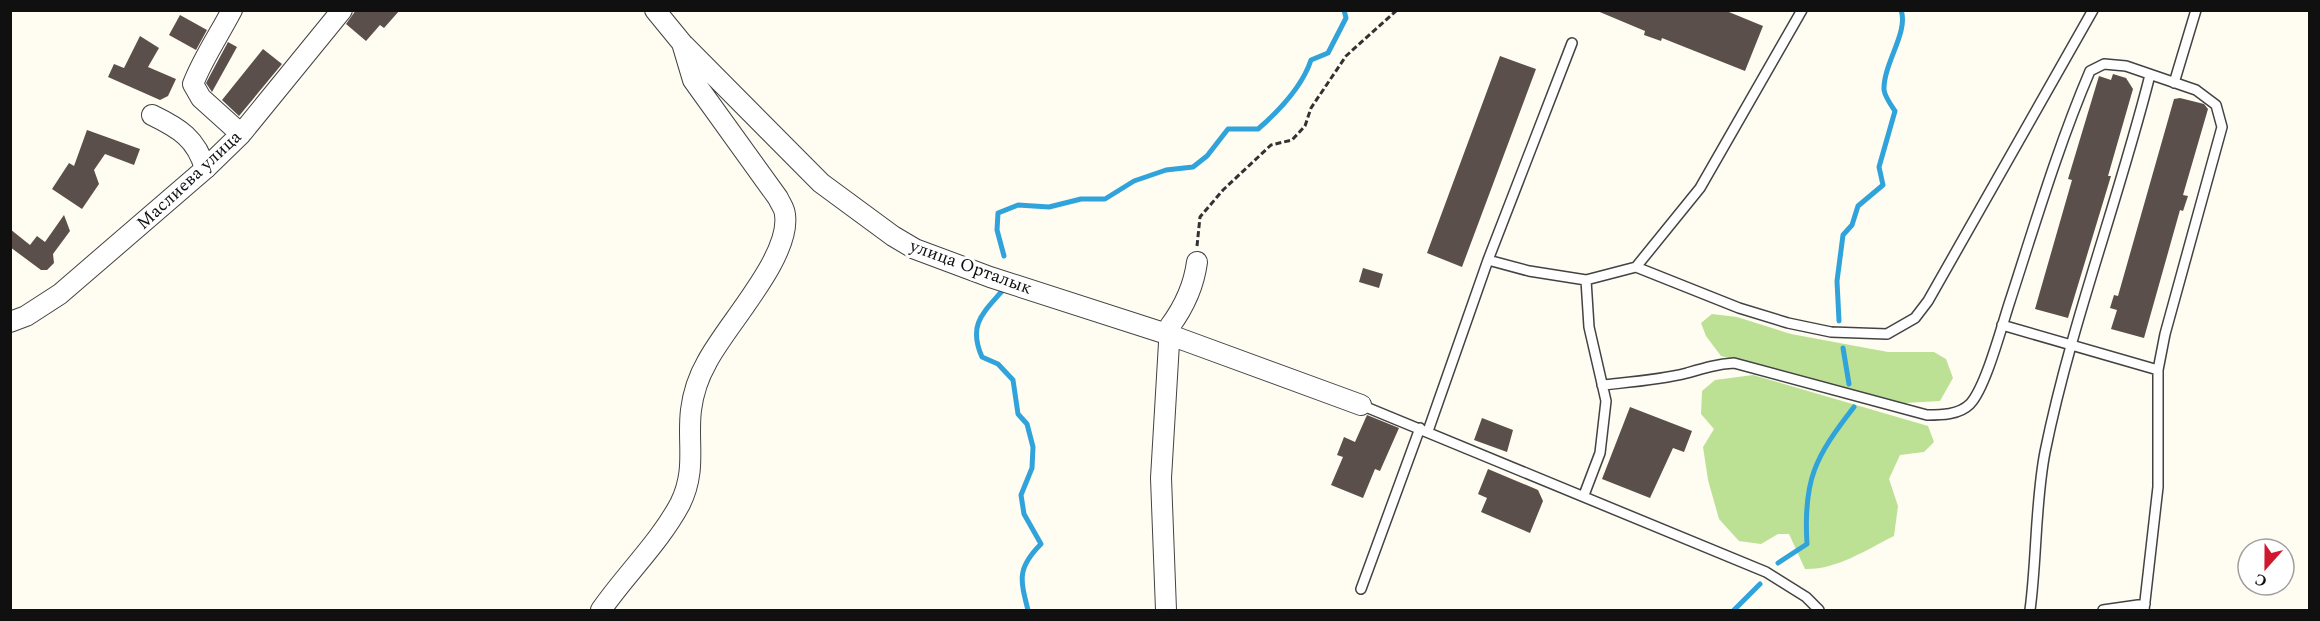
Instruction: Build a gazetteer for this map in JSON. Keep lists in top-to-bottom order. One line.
{"streets":{"street":["Маслиева улица","улица Орталык"]},"north":"bottom"}
